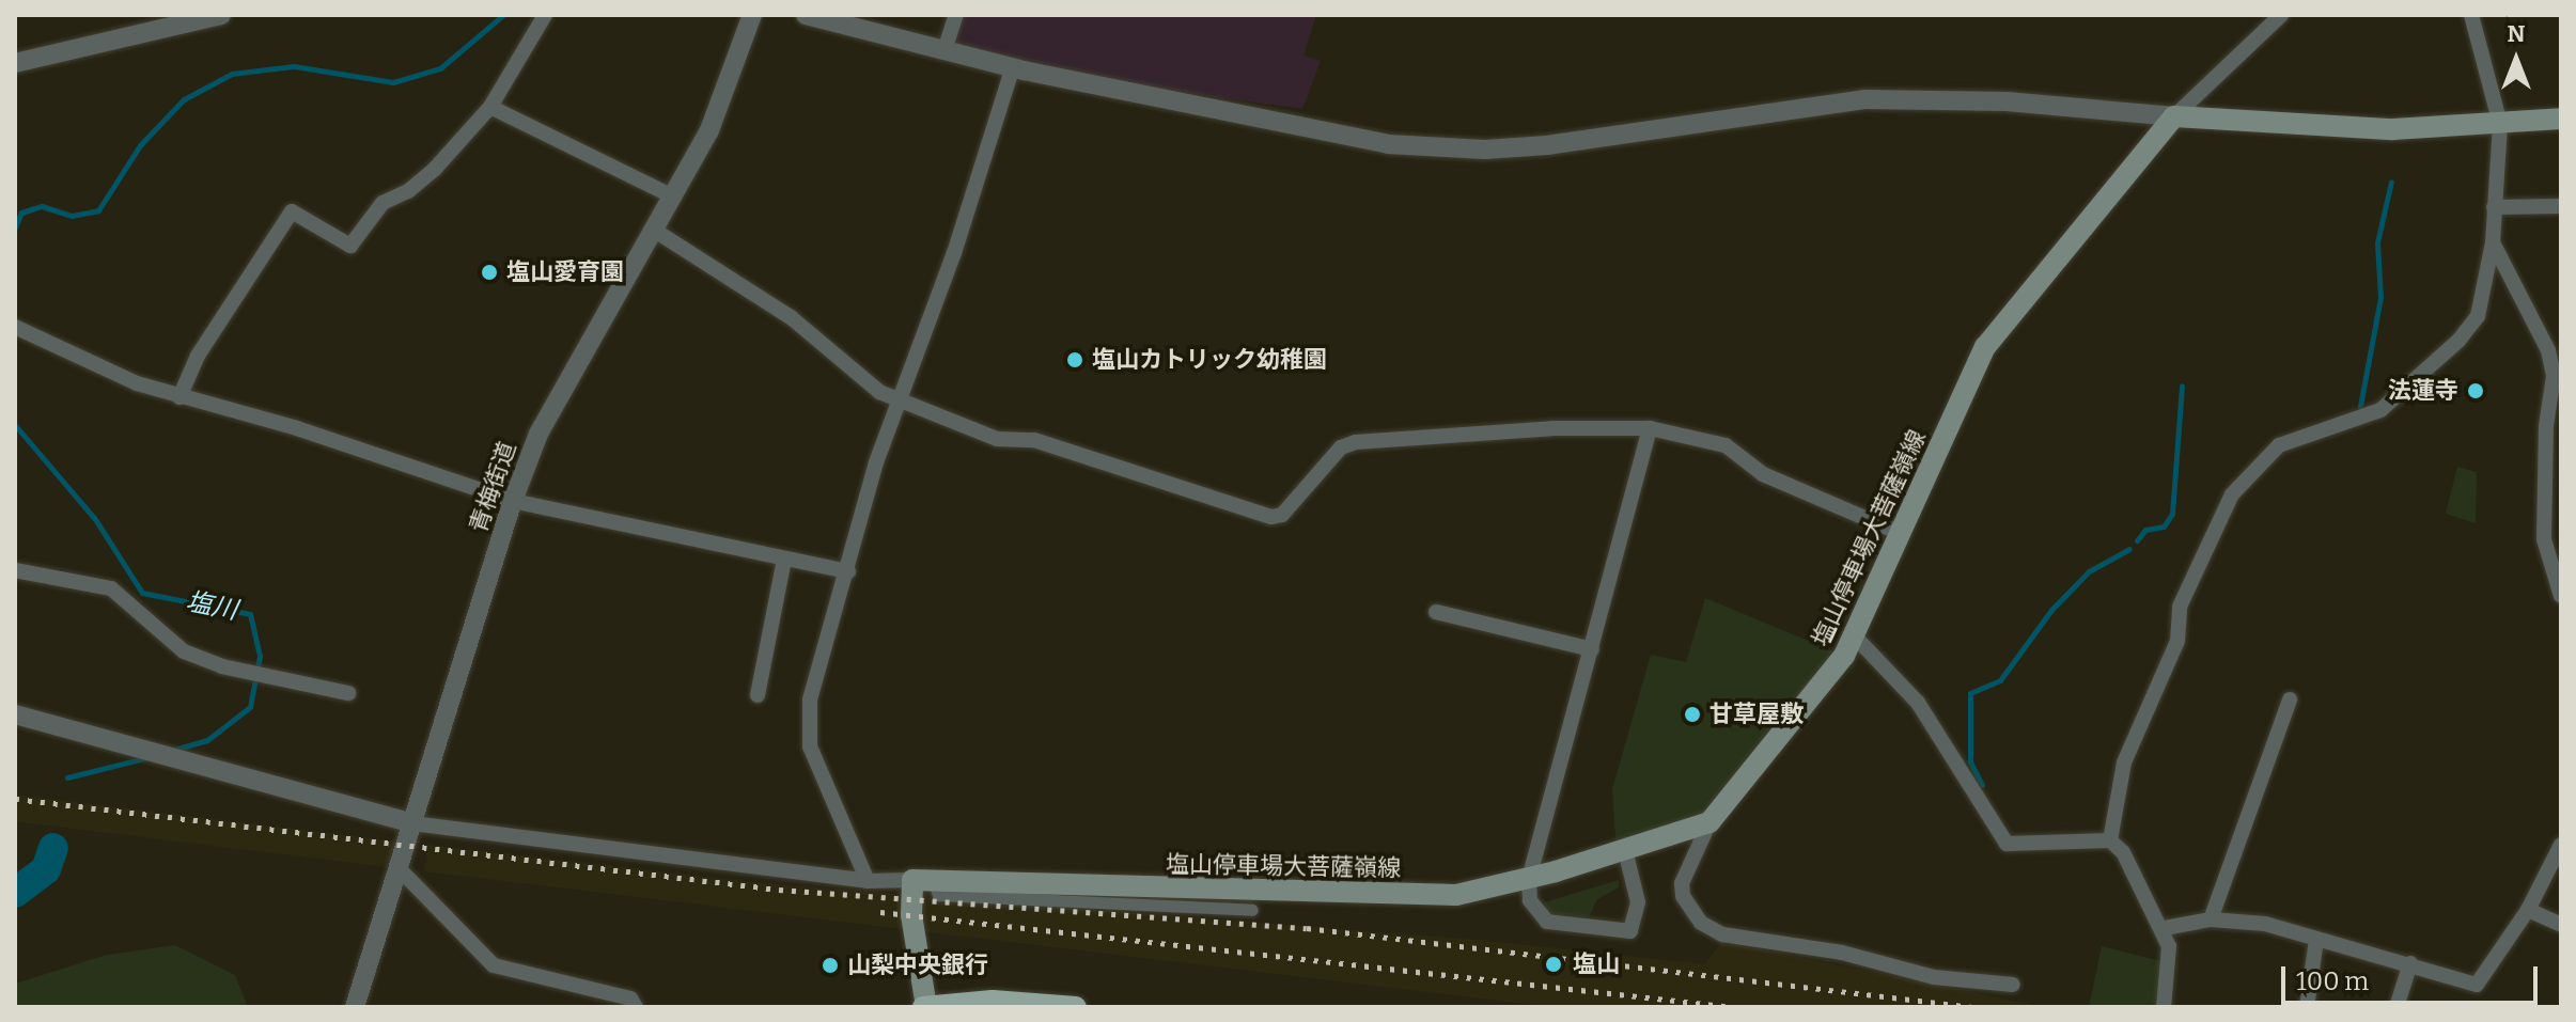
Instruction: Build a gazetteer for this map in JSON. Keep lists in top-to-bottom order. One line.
{"streets":{"main road":["塩山停車場大菩薩嶺線"],"street":["青梅街道"]},"water":["塩川"],"places":["塩山愛育園","塩山カトリック幼稚園","法蓮寺","甘草屋敷","塩山","山梨中央銀行"],"scale_bar":"100 m","north":"top"}
